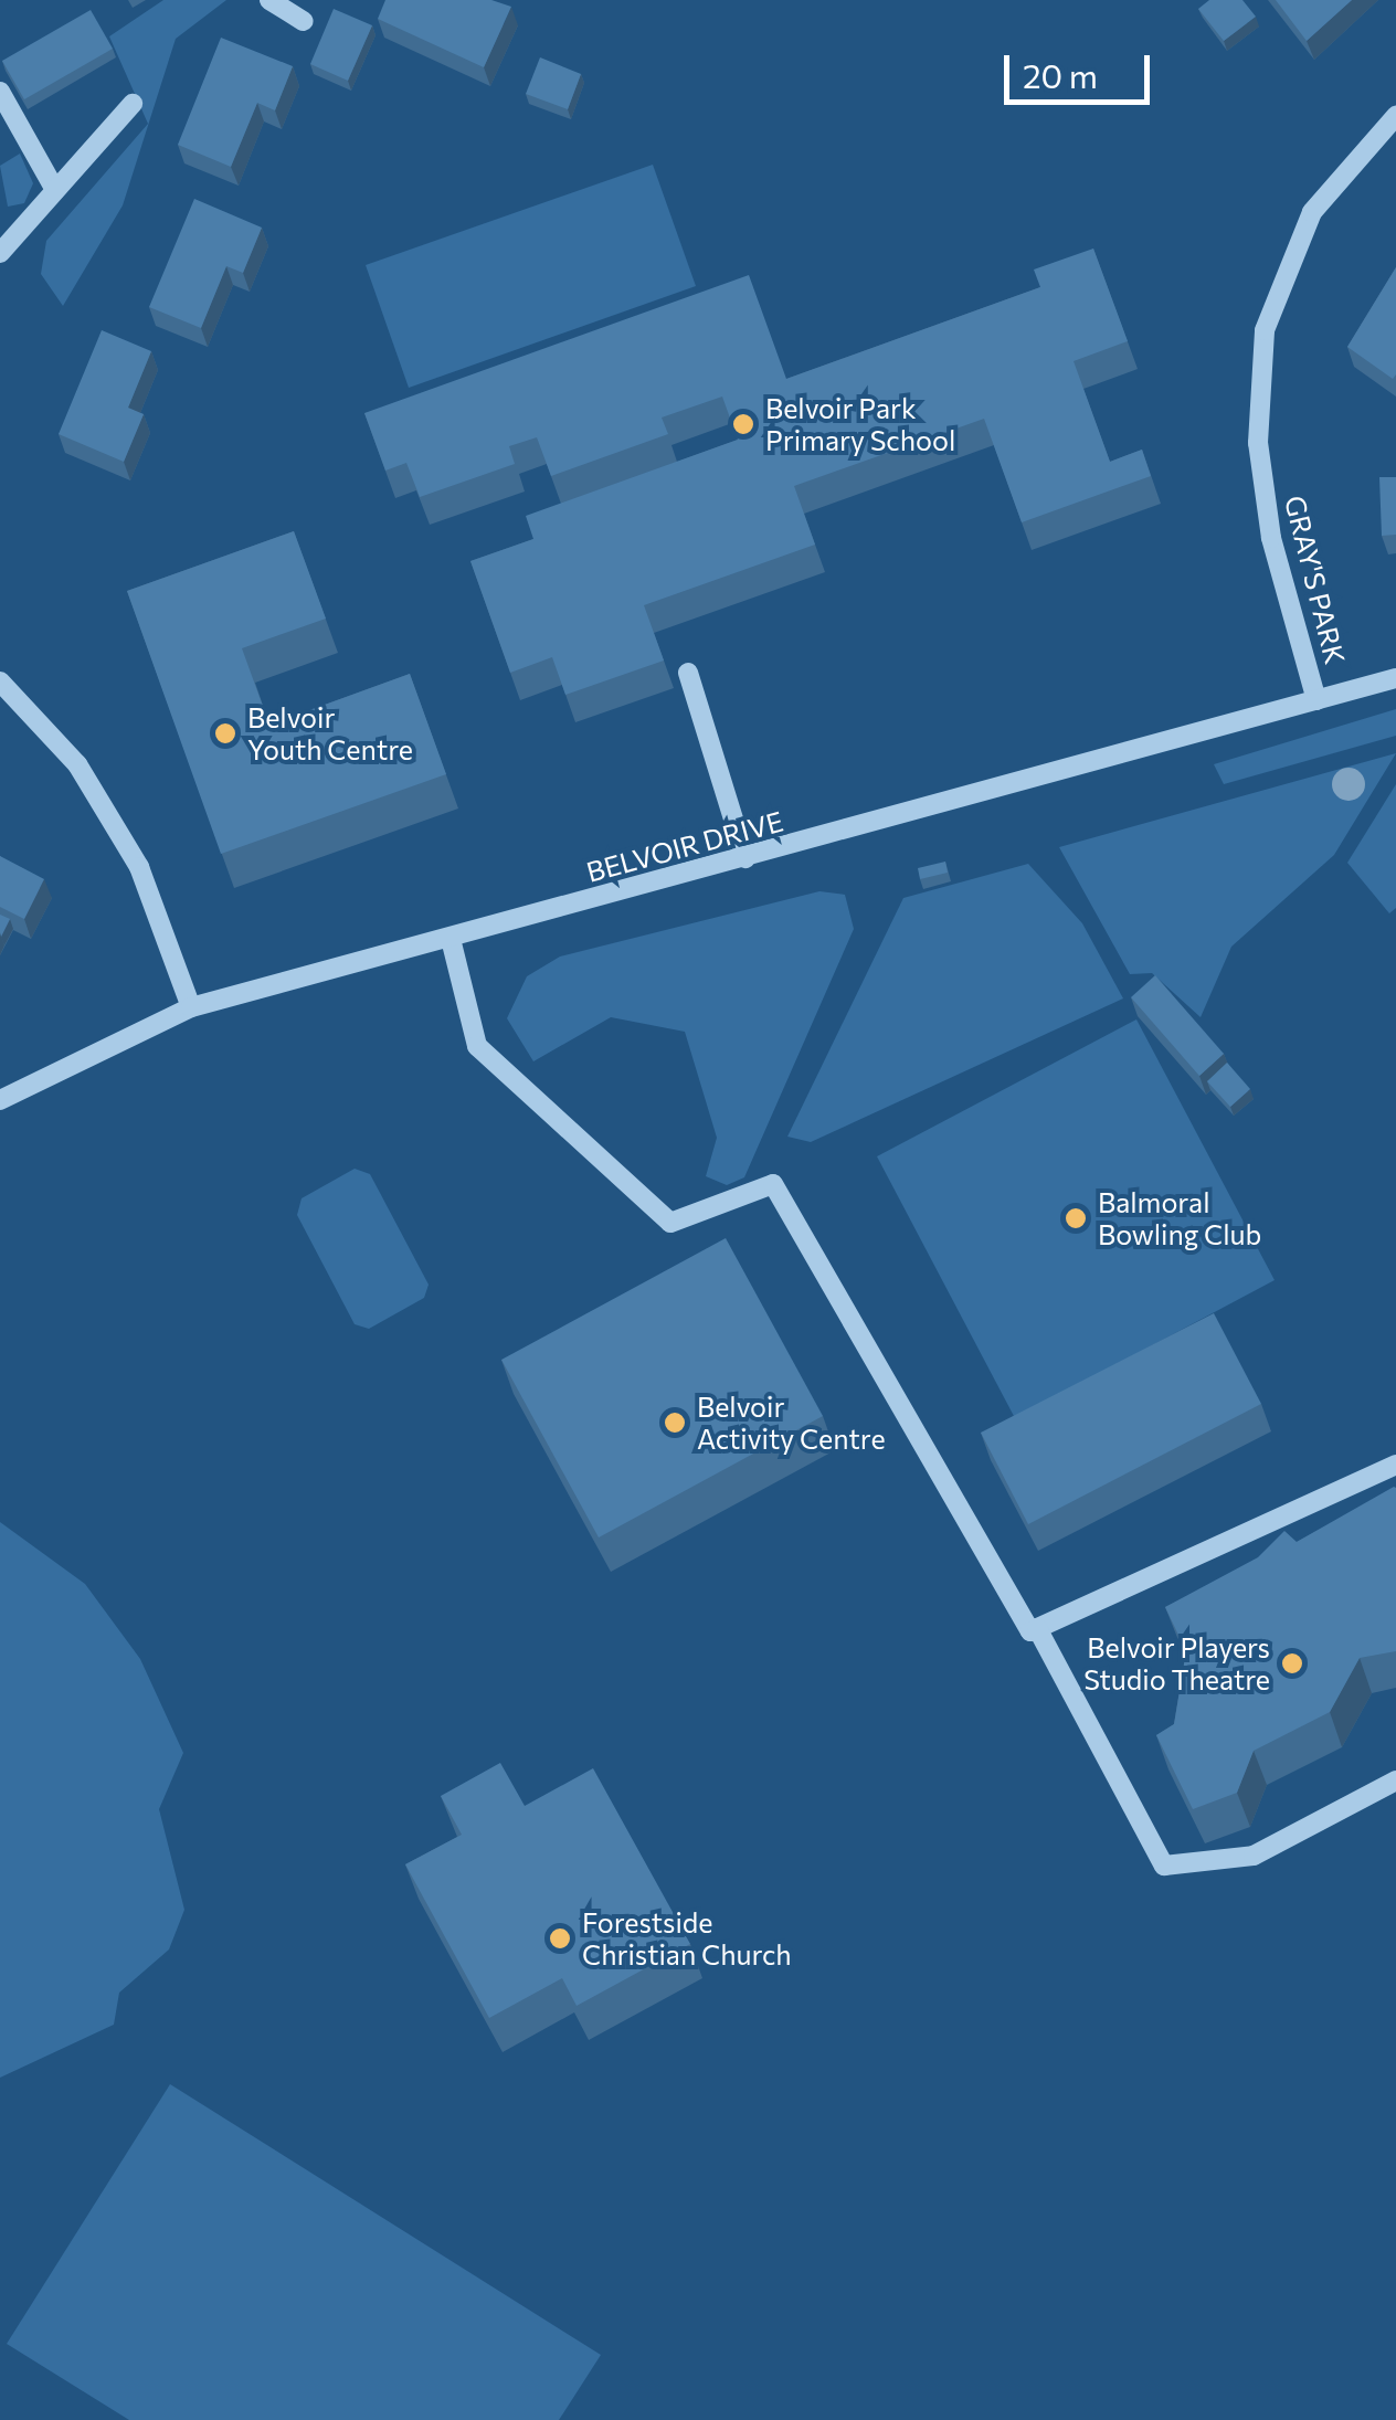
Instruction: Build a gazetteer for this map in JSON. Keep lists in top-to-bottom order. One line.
{"streets":{"street":["GRAY'S PARK","BELVOIR DRIVE"]},"crossings":[["GRAY'S PARK","BELVOIR DRIVE"]],"places":["Belvoir Park Primary School","Belvoir Youth Centre","Balmoral Bowling Club","Belvoir Activity Centre","Belvoir Players Studio Theatre","Forestside Christian Church"],"scale_bar":"20 m"}
